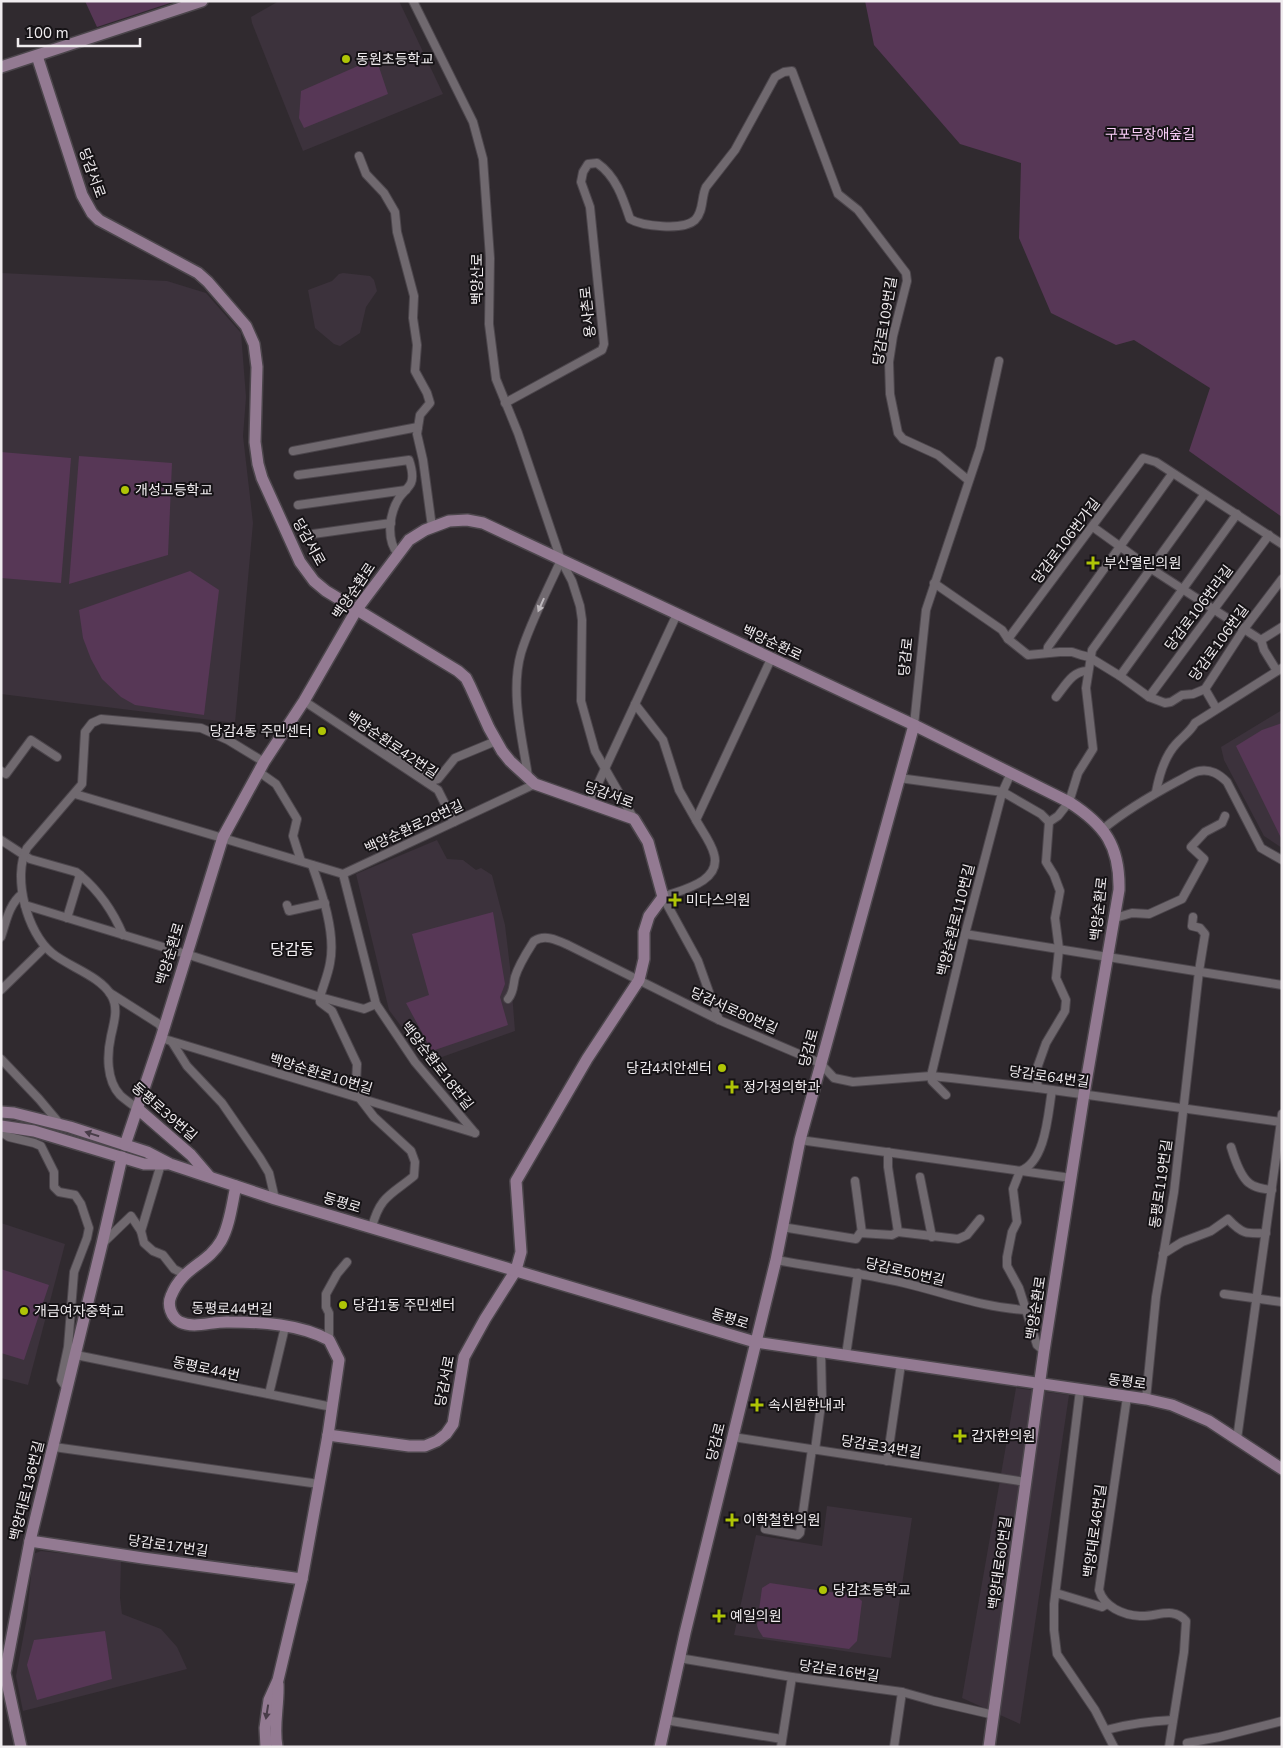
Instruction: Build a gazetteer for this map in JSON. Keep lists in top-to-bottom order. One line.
{"streets":{"main road":["당감서로","백양순환로","당감로","동평로39번길","동평로","동평로44번길","백양대로136번길","당감로17번길","백양대로60번길"],"street":["백양산로","용사촌로","당감로109번길","당감로106번가길","당감로106번라길","당감로106번길","백양순환로42번길","백양순환로28번길","백양순환로110번길","당감서로80번길","백양순환로18번길","백양순환로10번길","당감로64번길","동평로119번길","당감로50번길","동평로44번","당감로34번길","백양대로46번길","당감로16번길"]},"crossings":[["당감서로","백양산로"],["당감서로","백양순환로"],["당감서로","백양순환로28번길"],["당감서로","당감서로80번길"],["당감서로","동평로"],["백양산로","용사촌로"],["백양산로","백양순환로"],["용사촌로","당감로109번길"],["당감로109번길","당감로"],["당감로106번가길","당감로106번길"],["백양순환로","당감로"],["백양순환로","백양순환로42번길"],["백양순환로","백양순환로110번길"],["백양순환로","백양순환로10번길"],["백양순환로","당감로64번길"],["백양순환로","동평로39번길"],["백양순환로","동평로"],["백양순환로","백양대로60번길"],["당감로106번라길","당감로106번길"],["당감로106번길","당감로"],["당감로","당감서로80번길"],["당감로","당감로64번길"],["당감로","동평로"],["당감로","당감로50번길"],["당감로","당감로34번길"],["당감로","당감로16번길"],["백양순환로42번길","백양순환로28번길"],["백양순환로28번길","백양순환로18번길"],["백양순환로110번길","당감로64번길"],["당감서로80번길","당감로64번길"],["백양순환로18번길","백양순환로10번길"],["당감로64번길","동평로119번길"],["동평로39번길","동평로"],["동평로119번길","동평로"],["동평로","동평로44번길"],["동평로","백양대로136번길"],["동평로","백양대로46번길"],["동평로","백양대로60번길"],["동평로44번","백양대로136번길"],["당감로34번길","백양대로60번길"],["백양대로136번길","당감로17번길"],["백양대로60번길","당감로16번길"]],"districts":["당감동"],"parks":["구포무장애숲길"],"places":{"other":["동원초등학교","개성고등학교","당감4동 주민센터","당감4치안센터","당감1동 주민센터","개금여자중학교","당감초등학교"],"health":["부산열린의원","미다스의원","정가정의학과","속시원한내과","갑자한의원","이학철한의원","예일의원"]},"scale_bar":"100 m"}
